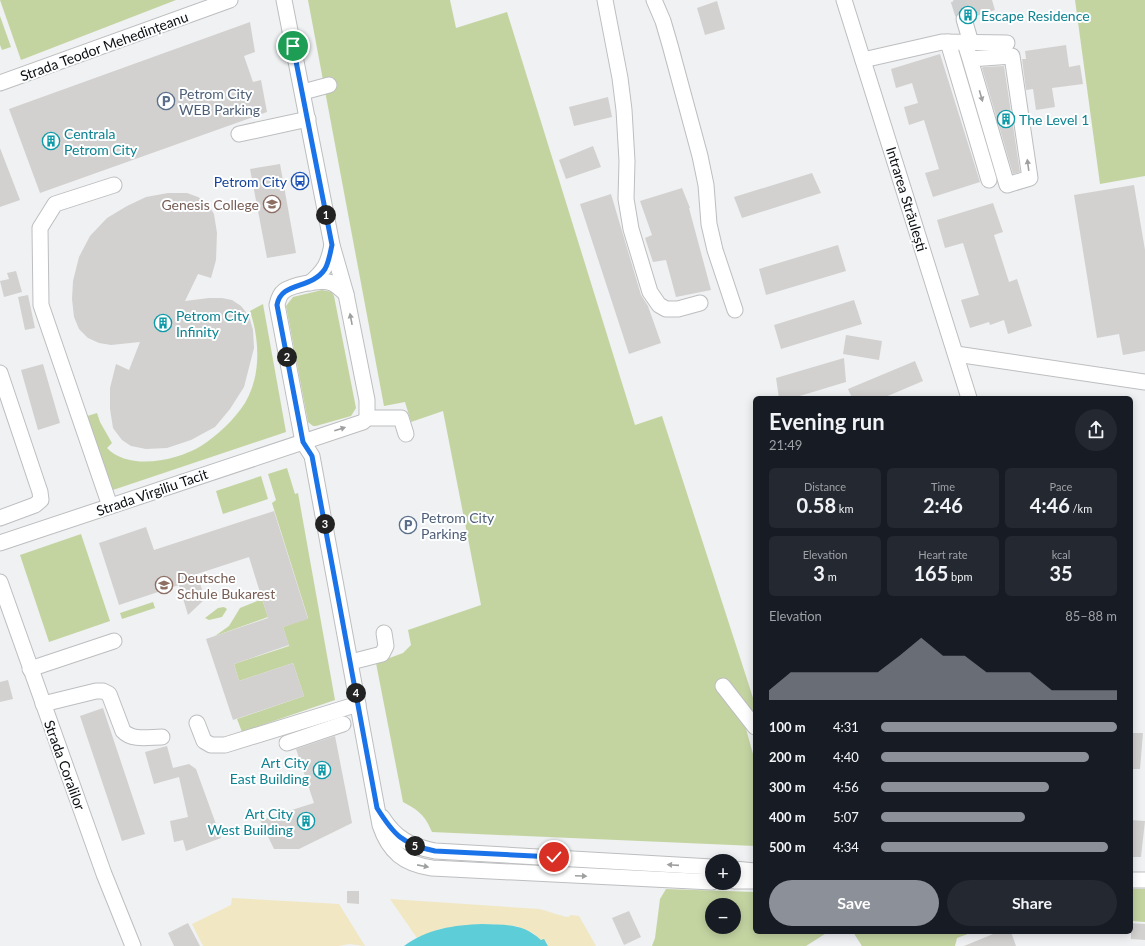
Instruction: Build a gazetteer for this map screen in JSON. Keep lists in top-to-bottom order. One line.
{"streets":{"street":["Strada Teodor Mehedințeanu","Intrarea Străulești","Strada Virgiliu Tacit","Strada Coralilor"]},"places":{"building":["Escape Residence","The Level 1","Centrala Petrom City","Petrom City Infinity","Art City East Building","Art City West Building"],"parking":["Petrom City WEB Parking","Petrom City Parking"],"bus stop":["Petrom City"],"school or university":["Genesis College","Deutsche Schule Bukarest"]},"page":{"pins":["1","2","3","4","5"],"heading":["Evening run","21:49"],"stats":[["Distance","0.58 km"],["Time","2:46"],["Pace","4:46 /km"],["Elevation","3 m"],["Heart rate","165 bpm"],["kcal","35"]],"chart":["Elevation","85–88 m"],"list":[{"name":"100 m","note":"4:31"},{"name":"200 m","note":"4:40"},{"name":"300 m","note":"4:56"},{"name":"400 m","note":"5:07"},{"name":"500 m","note":"4:34"}],"map_buttons":["+","−"],"buttons":["Save","Share"]}}
